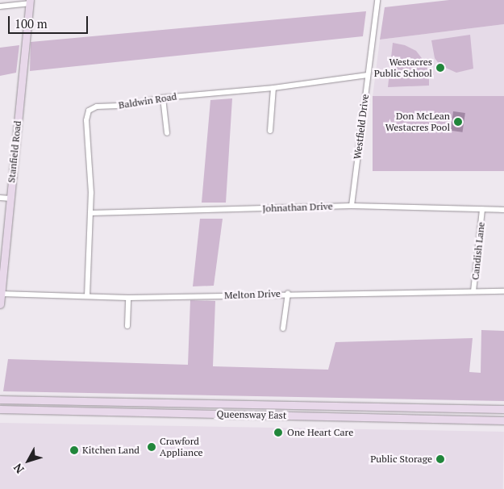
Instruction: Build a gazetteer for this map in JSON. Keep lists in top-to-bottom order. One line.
{"streets":{"main road":["Stanfield Road","Queensway East"],"street":["Baldwin Road","Westfield Drive","Johnathan Drive","Candish Lane","Melton Drive"]},"crossings":[["Baldwin Road","Westfield Drive"],["Baldwin Road","Johnathan Drive"],["Baldwin Road","Melton Drive"],["Westfield Drive","Johnathan Drive"],["Stanfield Road","Melton Drive"],["Johnathan Drive","Candish Lane"],["Candish Lane","Melton Drive"]],"places":["Westacres Public School","Don McLean Westacres Pool","One Heart Care","Crawford Appliance","Kitchen Land","Public Storage"],"scale_bar":"100 m","north":"bottom left"}
